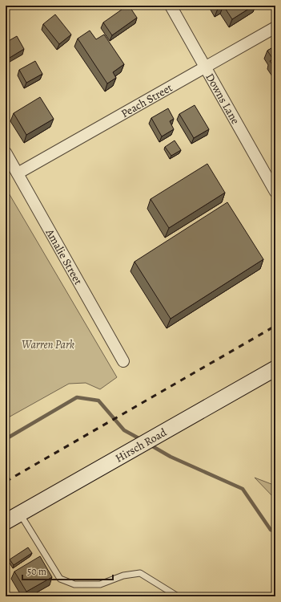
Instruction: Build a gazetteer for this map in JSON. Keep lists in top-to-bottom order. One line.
{"streets":{"main road":["Hirsch Road"],"street":["Downs Lane","Peach Street","Amalie Street"]},"crossings":[["Downs Lane","Peach Street"],["Peach Street","Amalie Street"]],"parks":["Warren Park"],"scale_bar":"50 m"}
